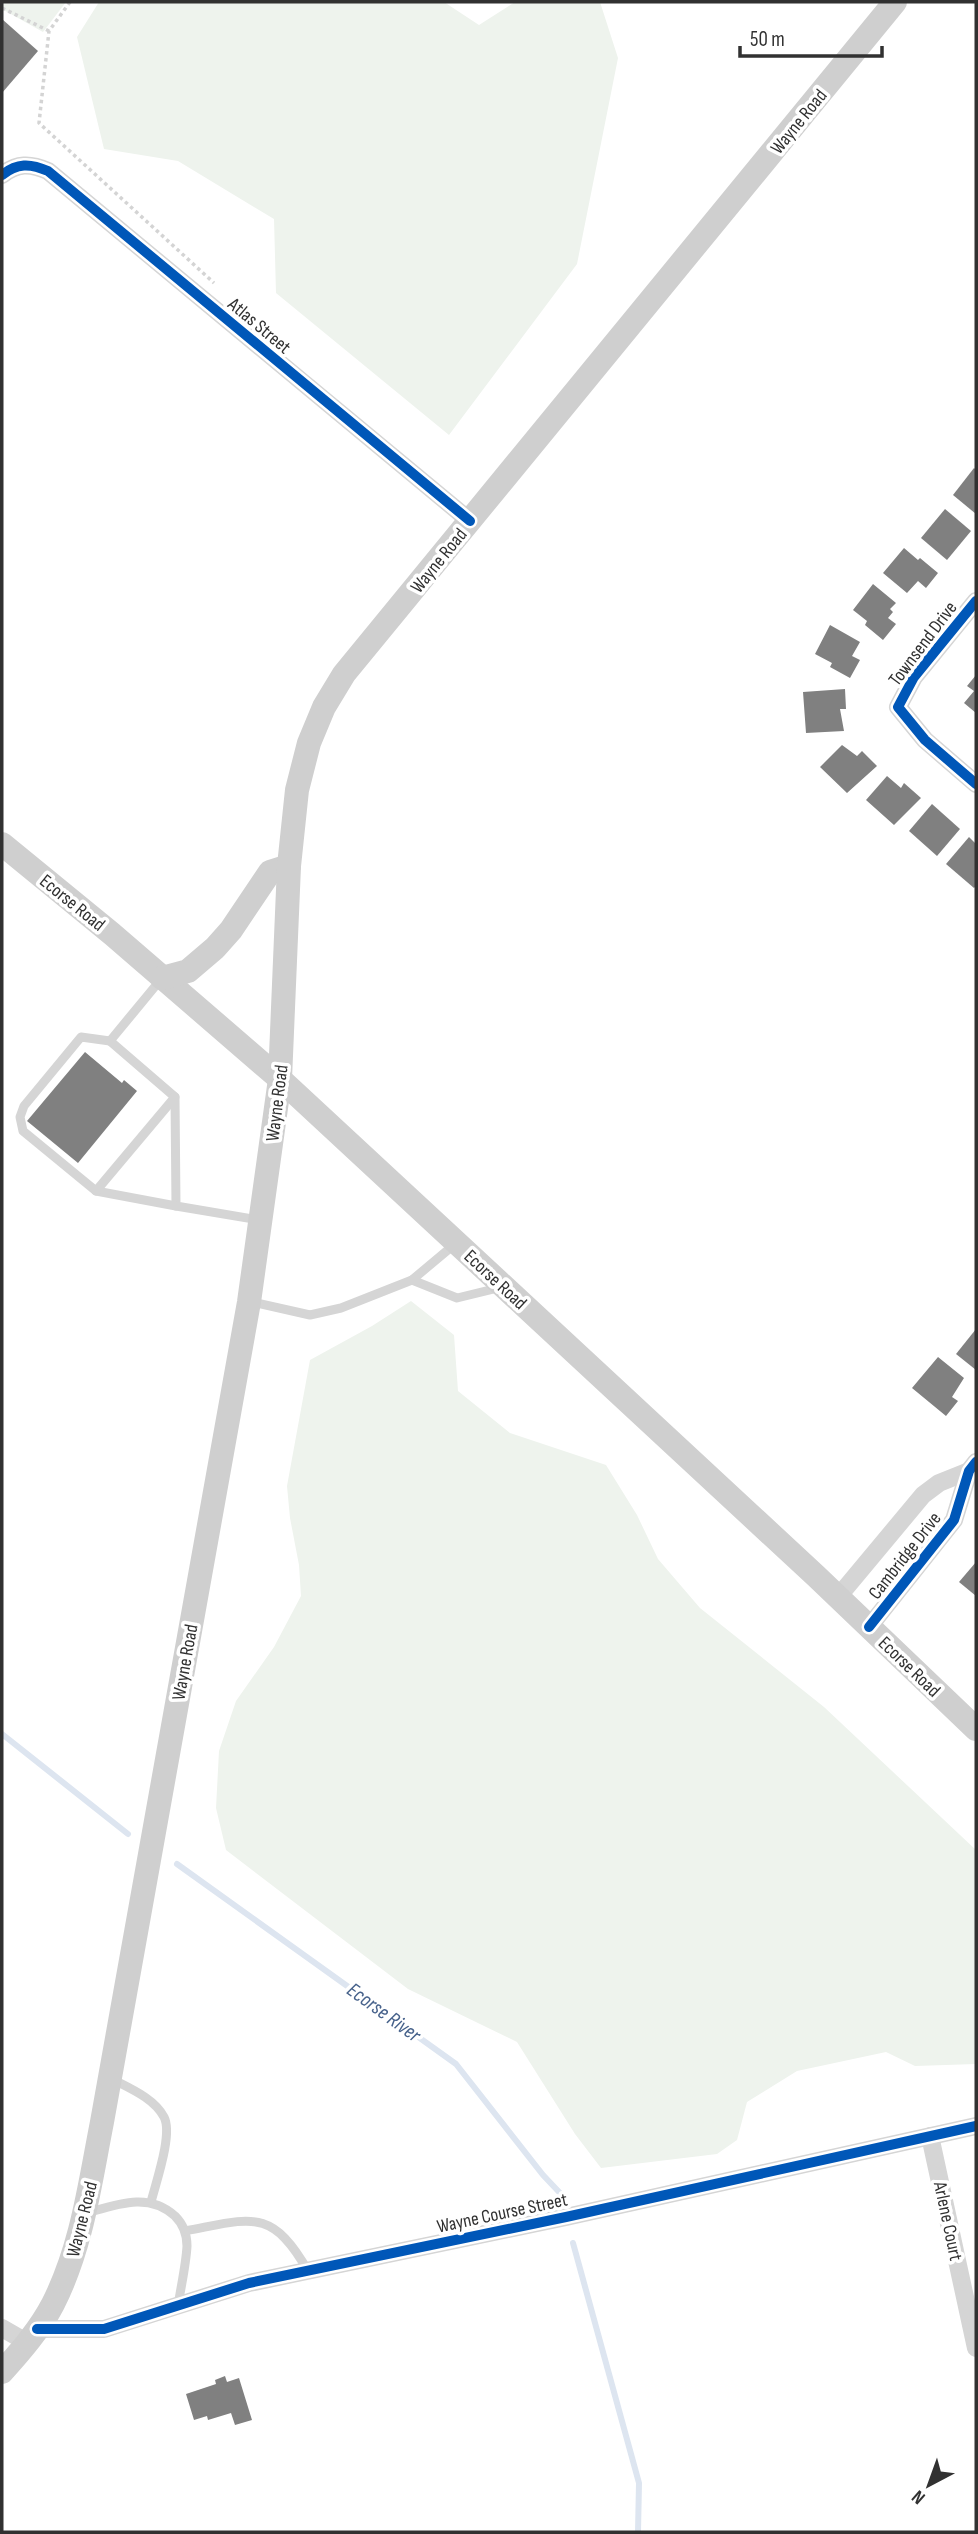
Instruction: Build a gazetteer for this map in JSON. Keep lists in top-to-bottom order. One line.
{"streets":{"main road":["Wayne Road","Ecorse Road"],"street":["Atlas Street","Townsend Drive","Cambridge Drive","Wayne Course Street","Arlene Court"]},"crossings":[["Wayne Road","Atlas Street"],["Wayne Road","Ecorse Road"],["Wayne Road","Wayne Course Street"],["Ecorse Road","Cambridge Drive"],["Wayne Course Street","Arlene Court"]],"water":["Ecorse River"],"scale_bar":"50 m","north":"bottom left"}
